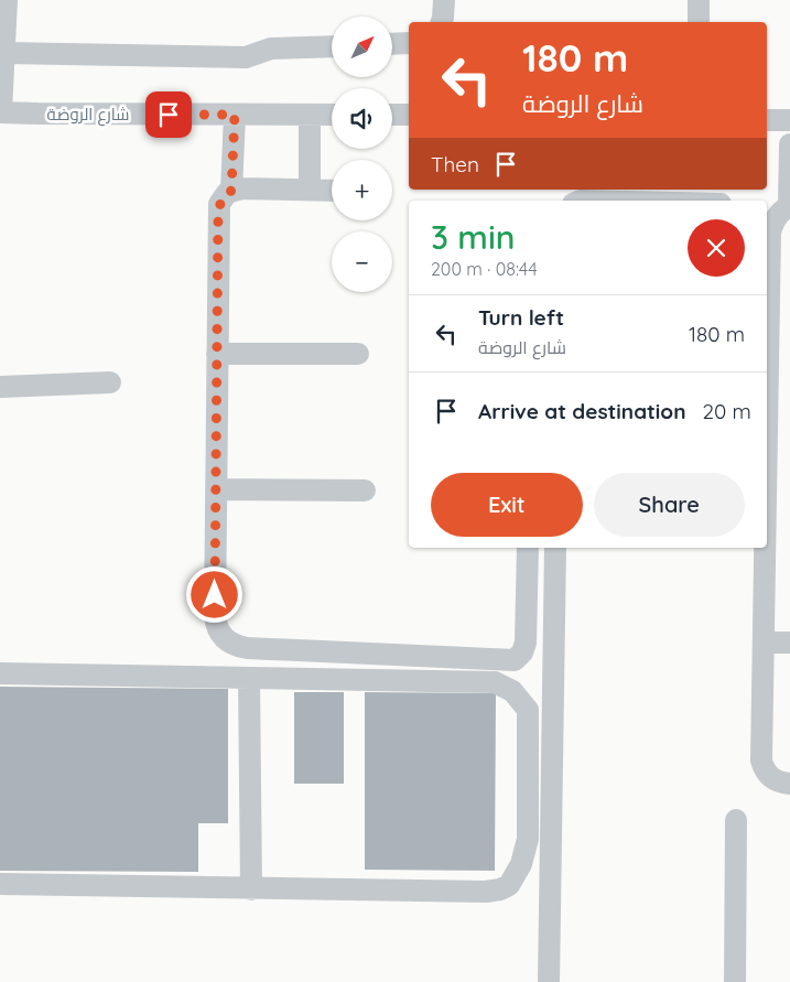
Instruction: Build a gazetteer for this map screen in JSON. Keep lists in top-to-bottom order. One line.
{"streets":{"street":["شارع الروضة"]},"north":"top right","page":{"map_buttons":["+","−"],"turn":["180 m","شارع الروضة"],"then":"Then","heading":["3 min","200 m · 08:44"],"list":[{"name":"Turn left","note":"شارع الروضة","value":"180 m"},{"name":"Arrive at destination","value":"20 m"}],"buttons":["Exit","Share"]}}
